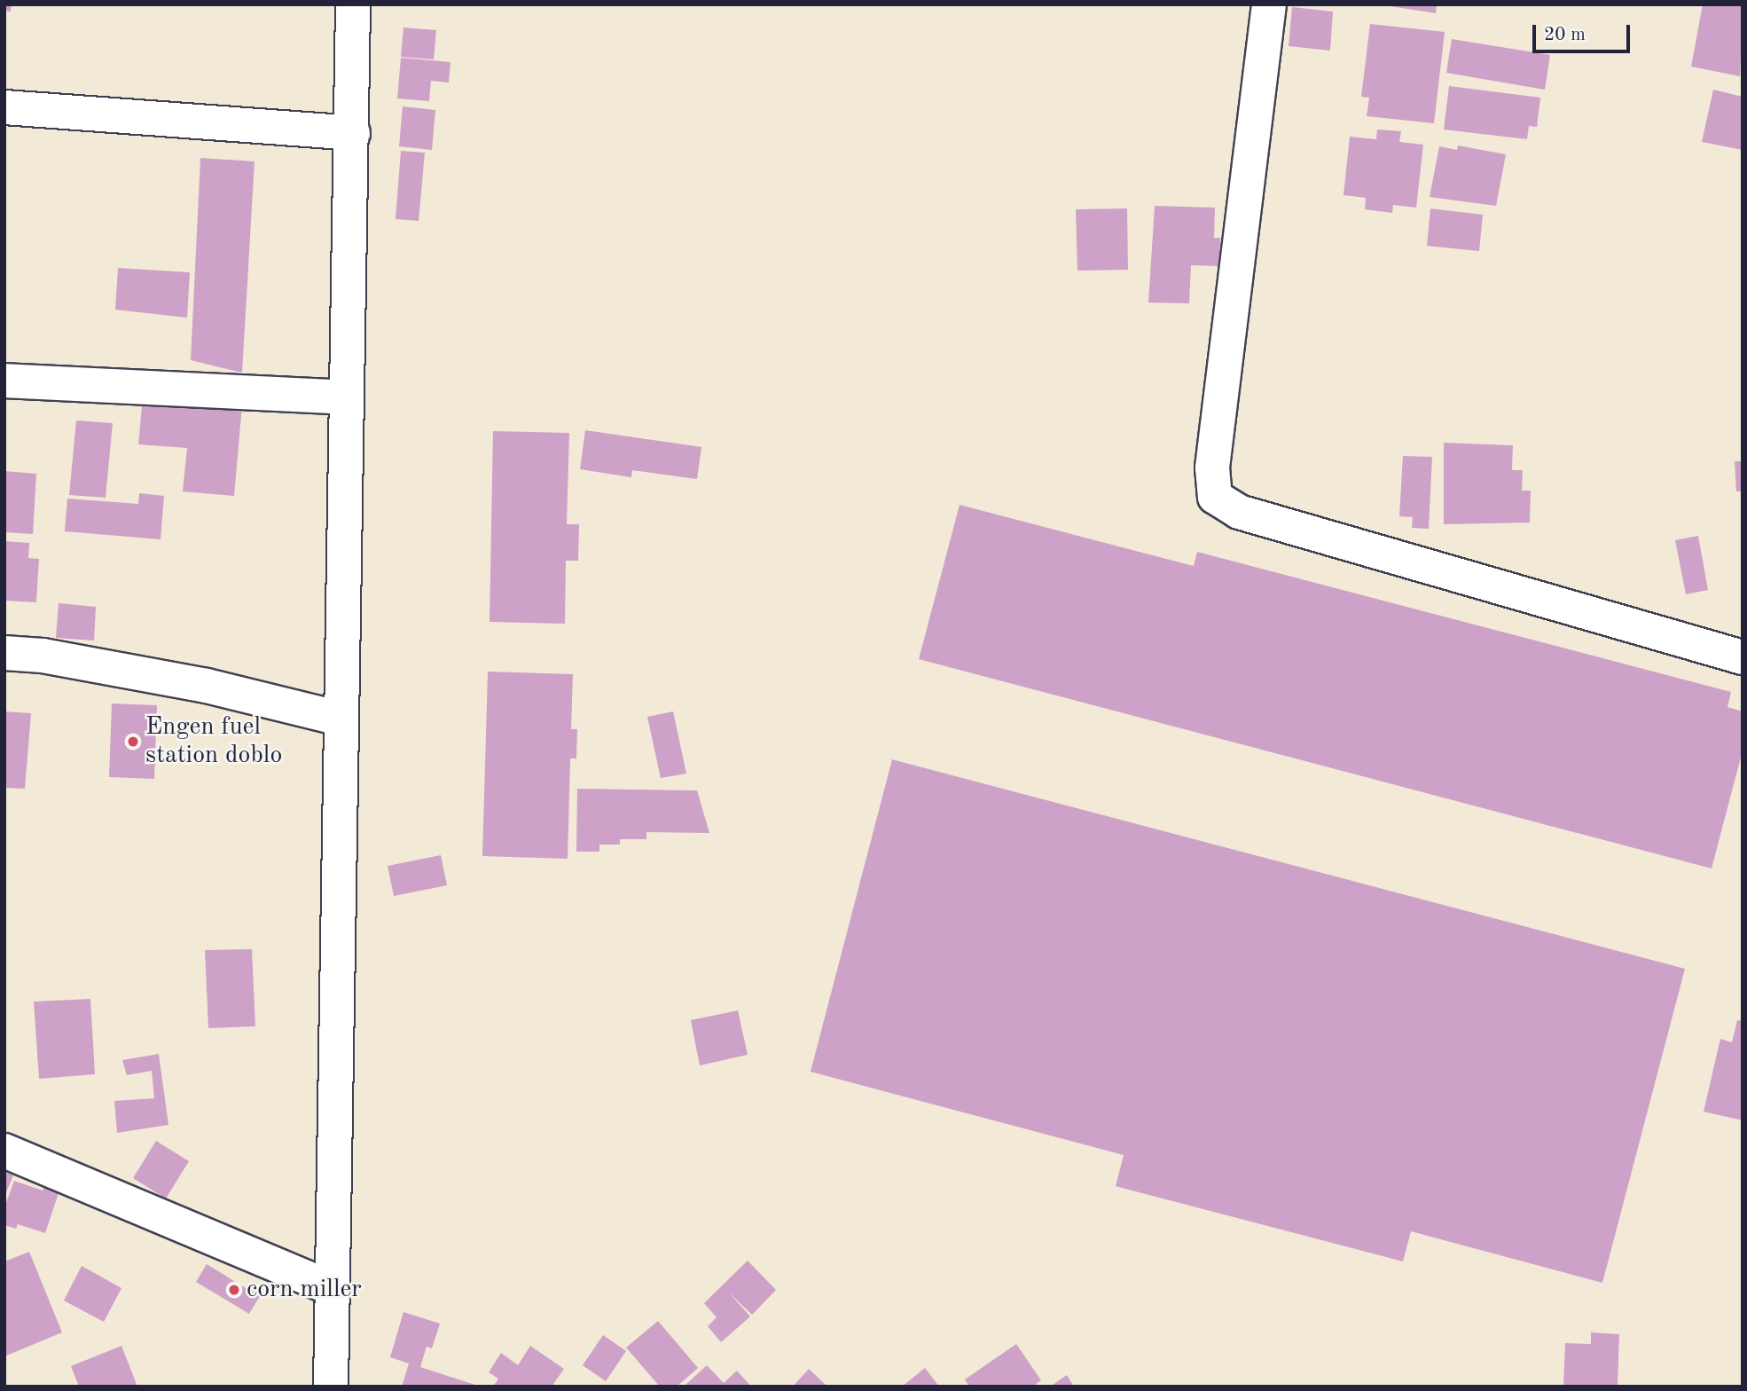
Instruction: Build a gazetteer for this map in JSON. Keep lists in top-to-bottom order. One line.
{"places":["Engen fuel station doblo","corn miller"],"scale_bar":"20 m"}
